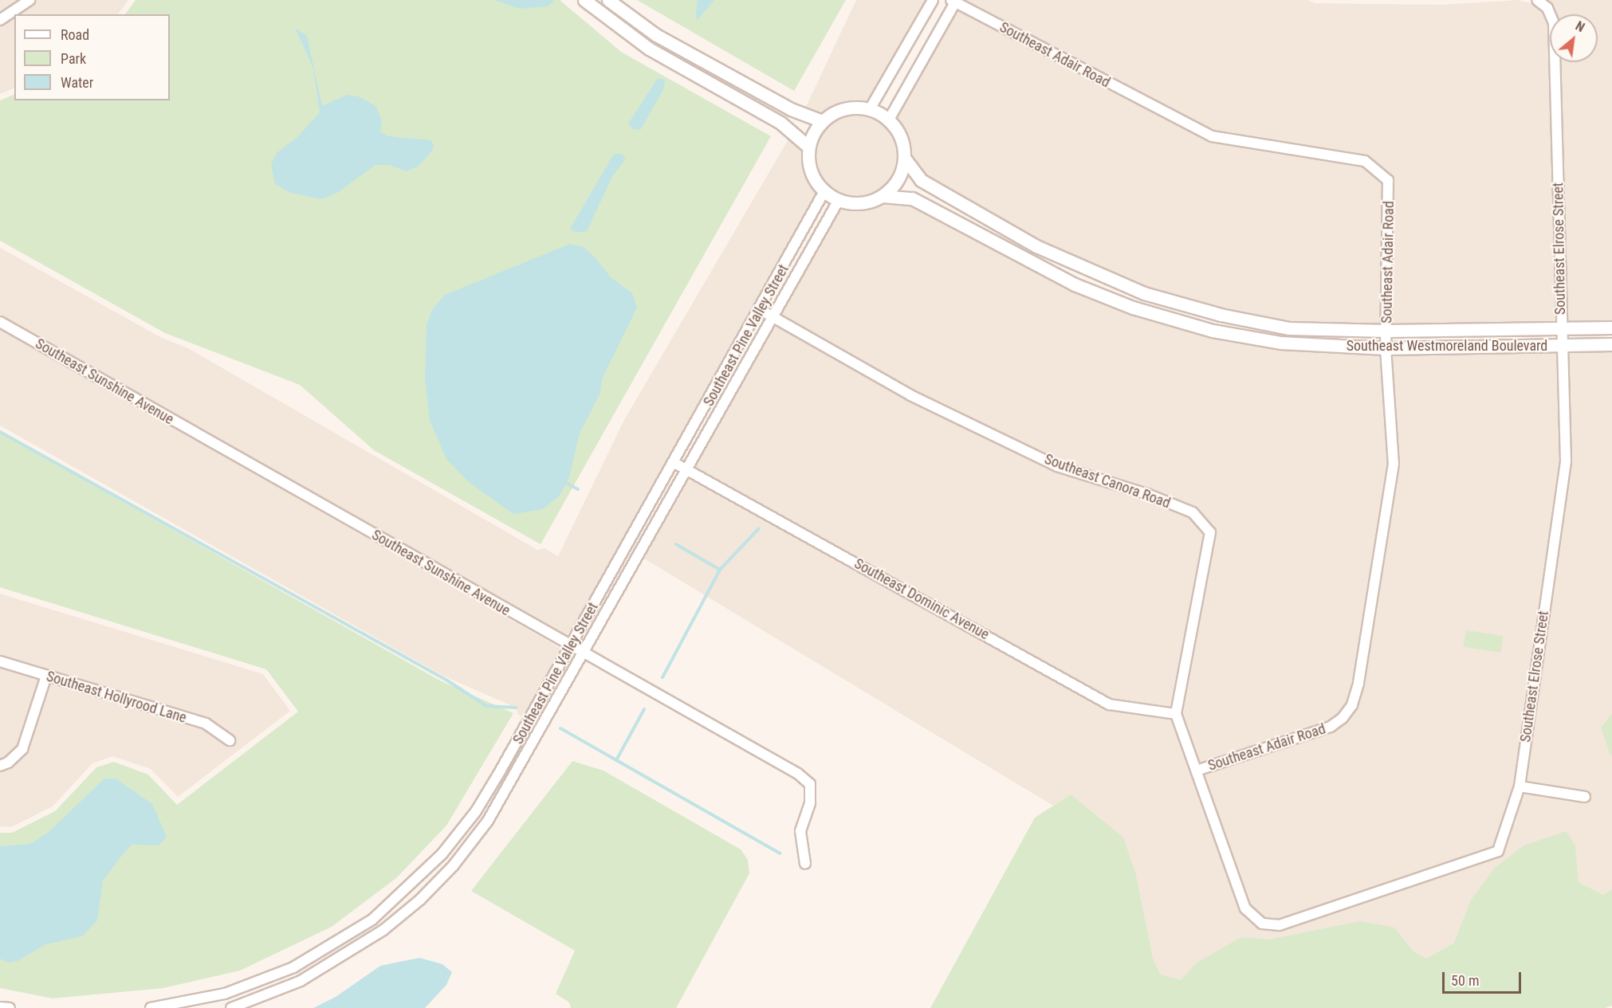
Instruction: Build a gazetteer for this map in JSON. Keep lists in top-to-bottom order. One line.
{"streets":{"street":["Southeast Adair Road","Southeast Elrose Street","Southeast Pine Valley Street","Southeast Westmoreland Boulevard","Southeast Sunshine Avenue","Southeast Canora Road","Southeast Dominic Avenue","Southeast Hollyrood Lane"]},"crossings":[["Southeast Adair Road","Southeast Elrose Street"],["Southeast Adair Road","Southeast Westmoreland Boulevard"],["Southeast Elrose Street","Southeast Westmoreland Boulevard"],["Southeast Elrose Street","Southeast Canora Road"],["Southeast Elrose Street","Southeast Dominic Avenue"],["Southeast Pine Valley Street","Southeast Westmoreland Boulevard"],["Southeast Pine Valley Street","Southeast Sunshine Avenue"],["Southeast Pine Valley Street","Southeast Canora Road"],["Southeast Pine Valley Street","Southeast Dominic Avenue"],["Southeast Canora Road","Southeast Dominic Avenue"]],"legend":["Road","Park","Water"],"scale_bar":"50 m","north":"top right"}
